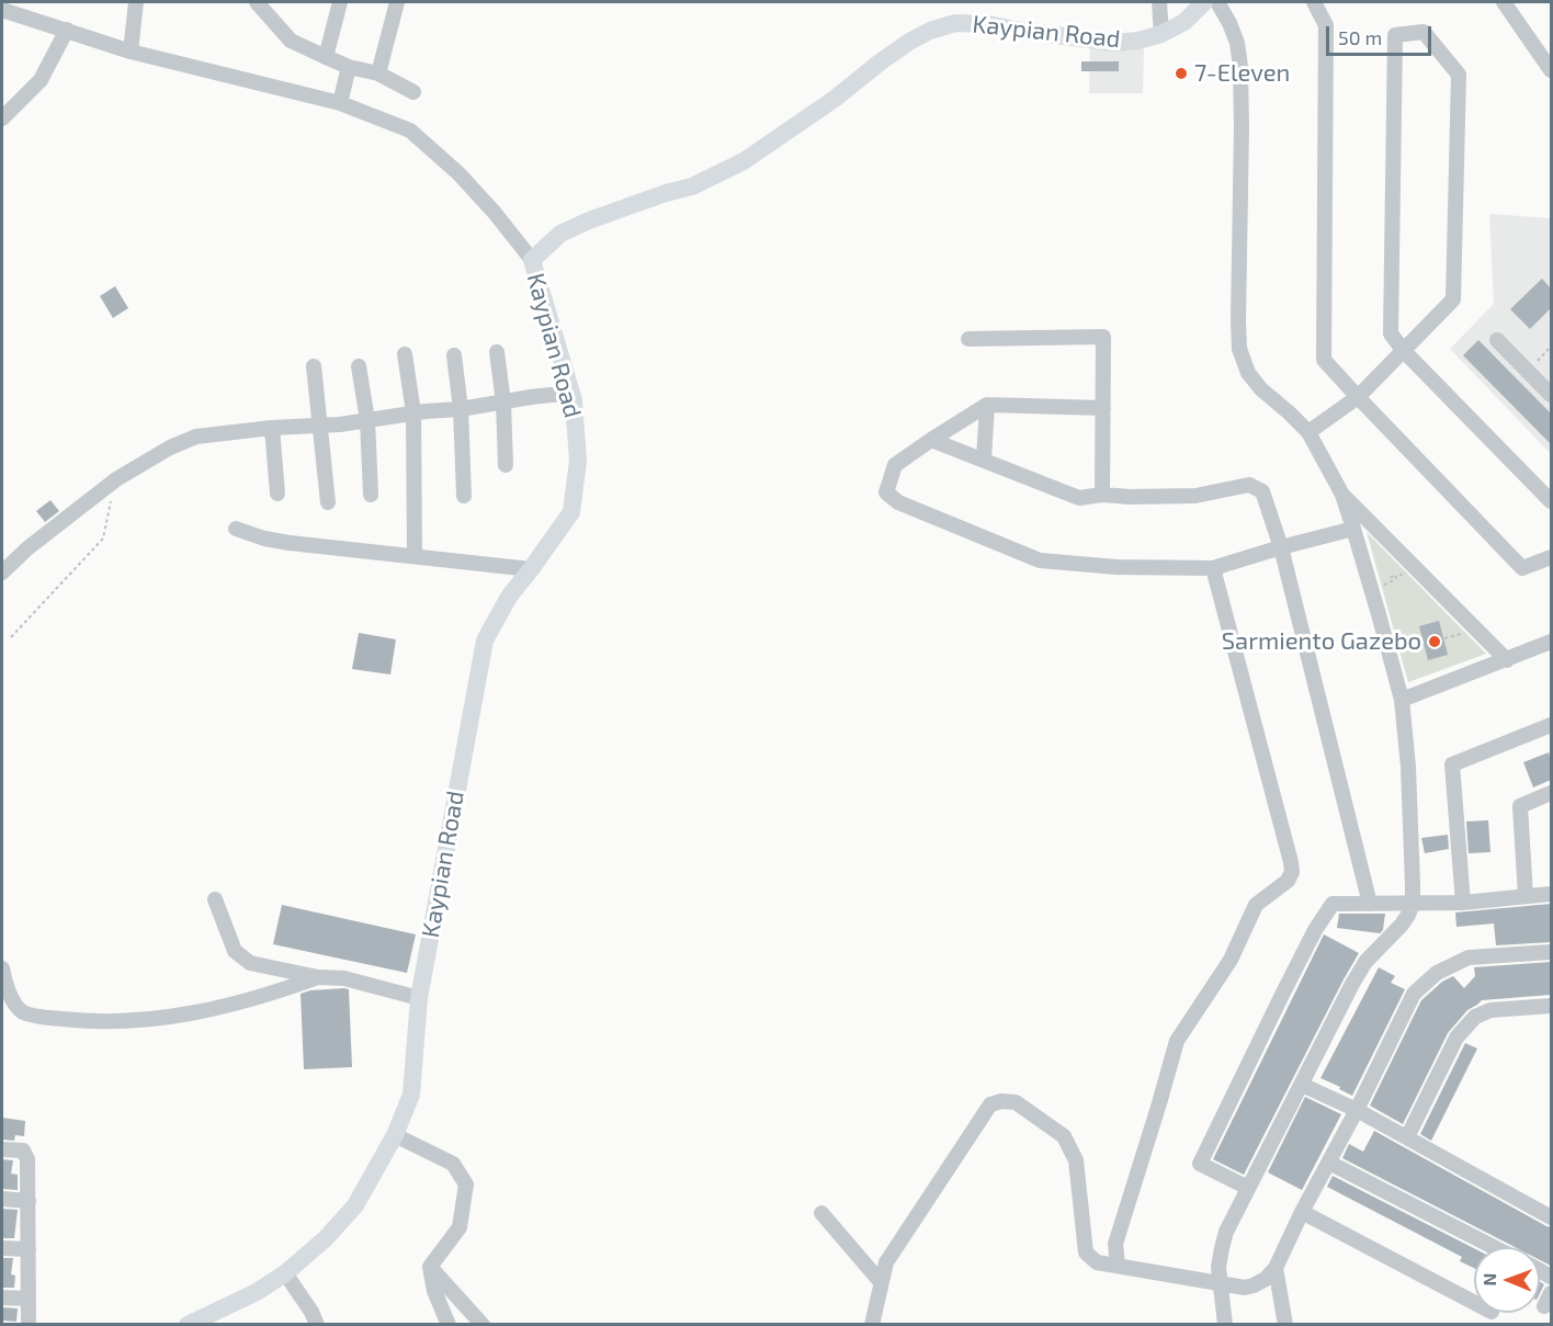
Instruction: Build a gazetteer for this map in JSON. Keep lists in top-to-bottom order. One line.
{"streets":{"main road":["Kaypian Road"]},"places":["7-Eleven","Sarmiento Gazebo"],"scale_bar":"50 m","north":"left"}
